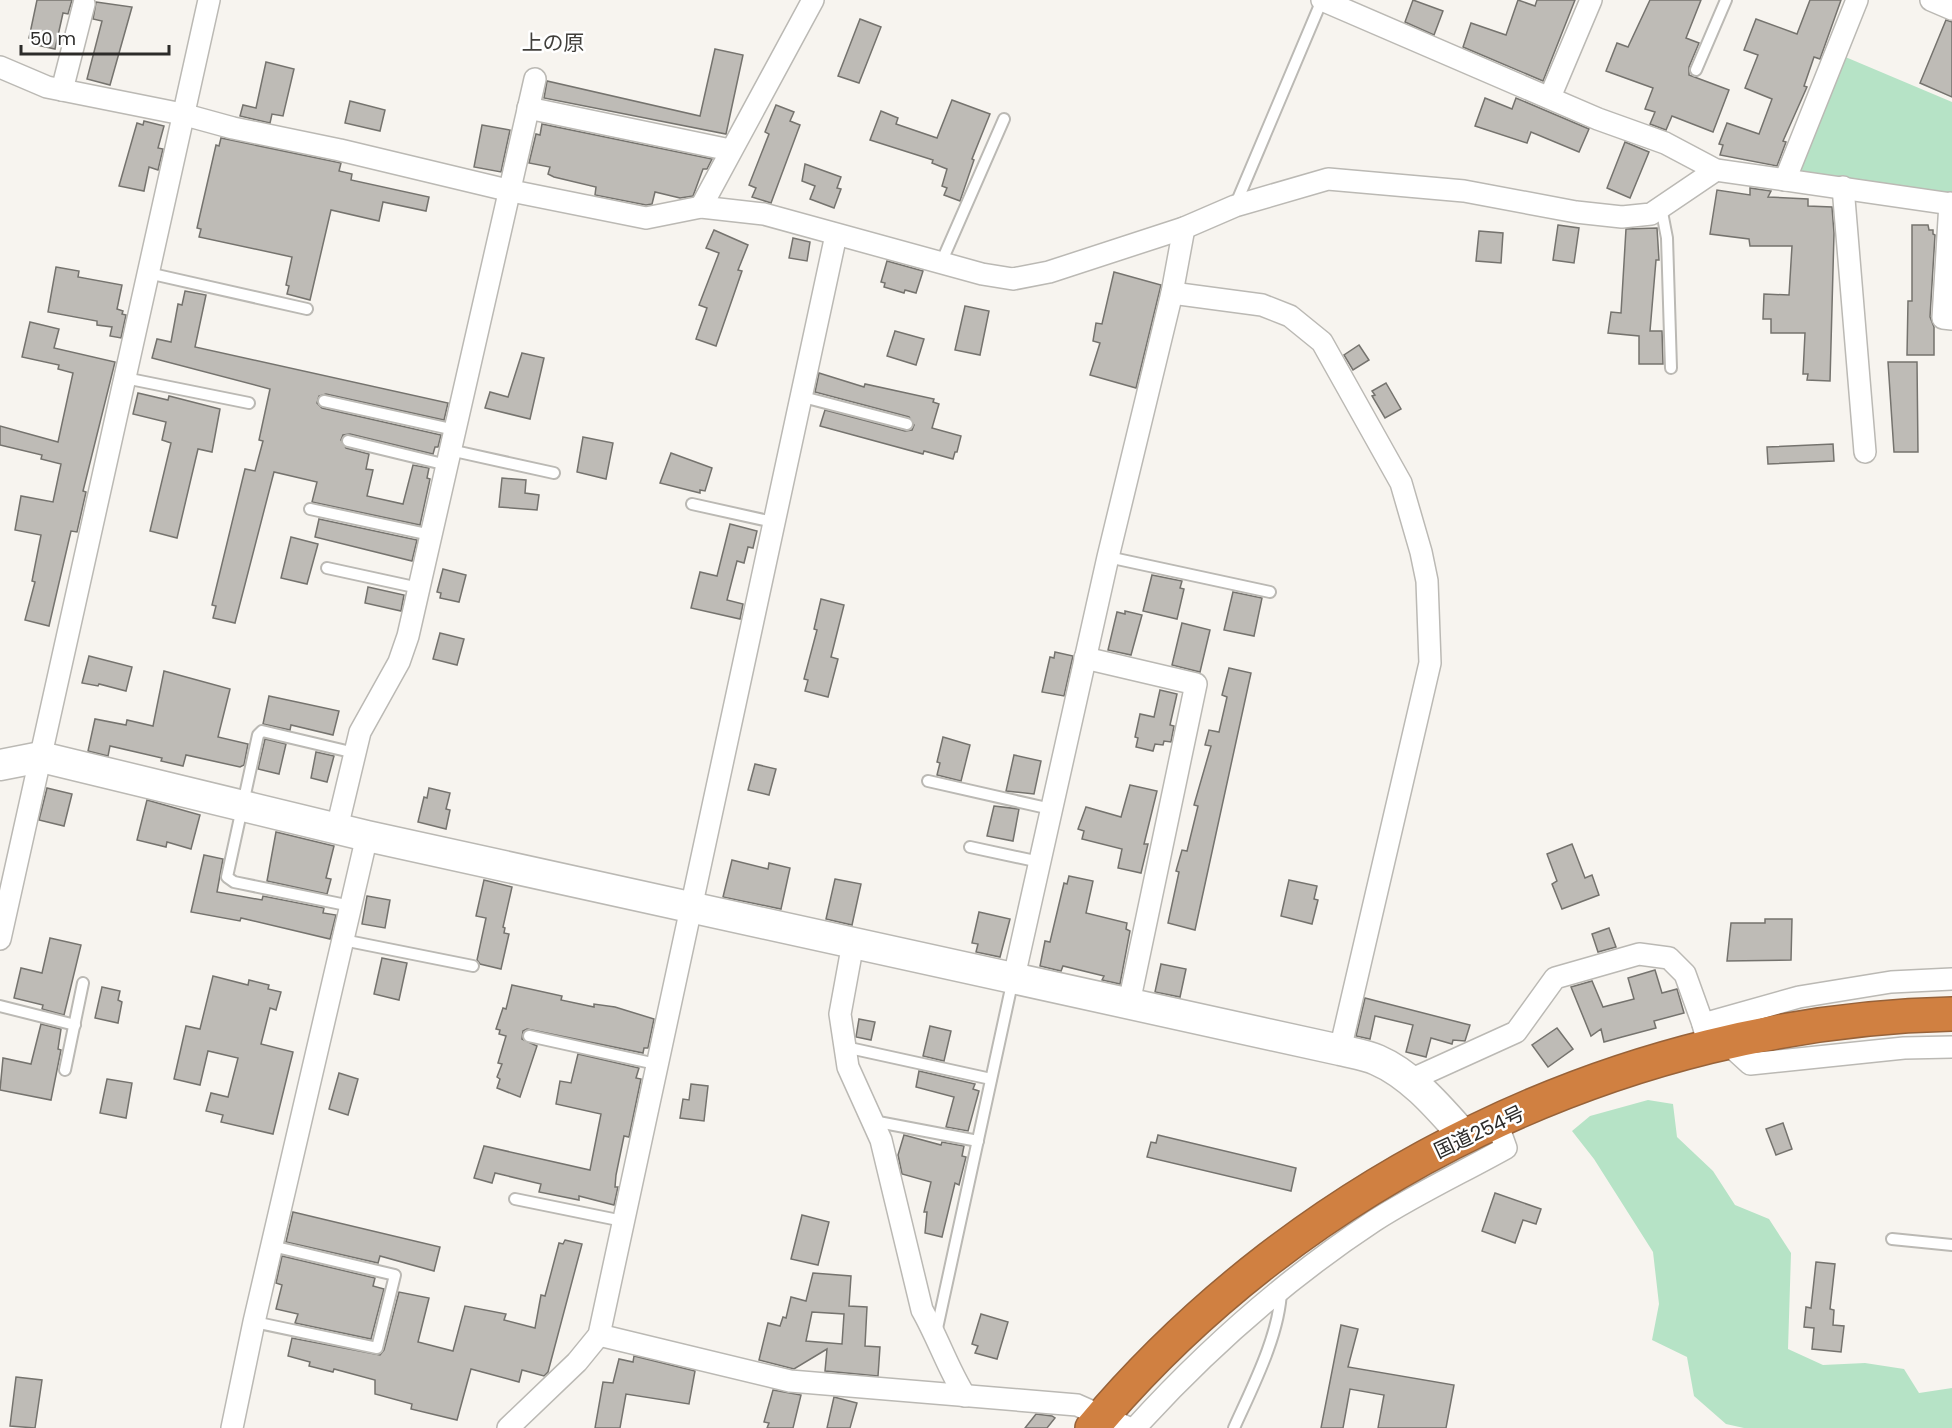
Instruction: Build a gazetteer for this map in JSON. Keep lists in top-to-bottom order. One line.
{"streets":{"highway":["国道254号"]},"districts":["上の原"],"scale_bar":"50 m"}
